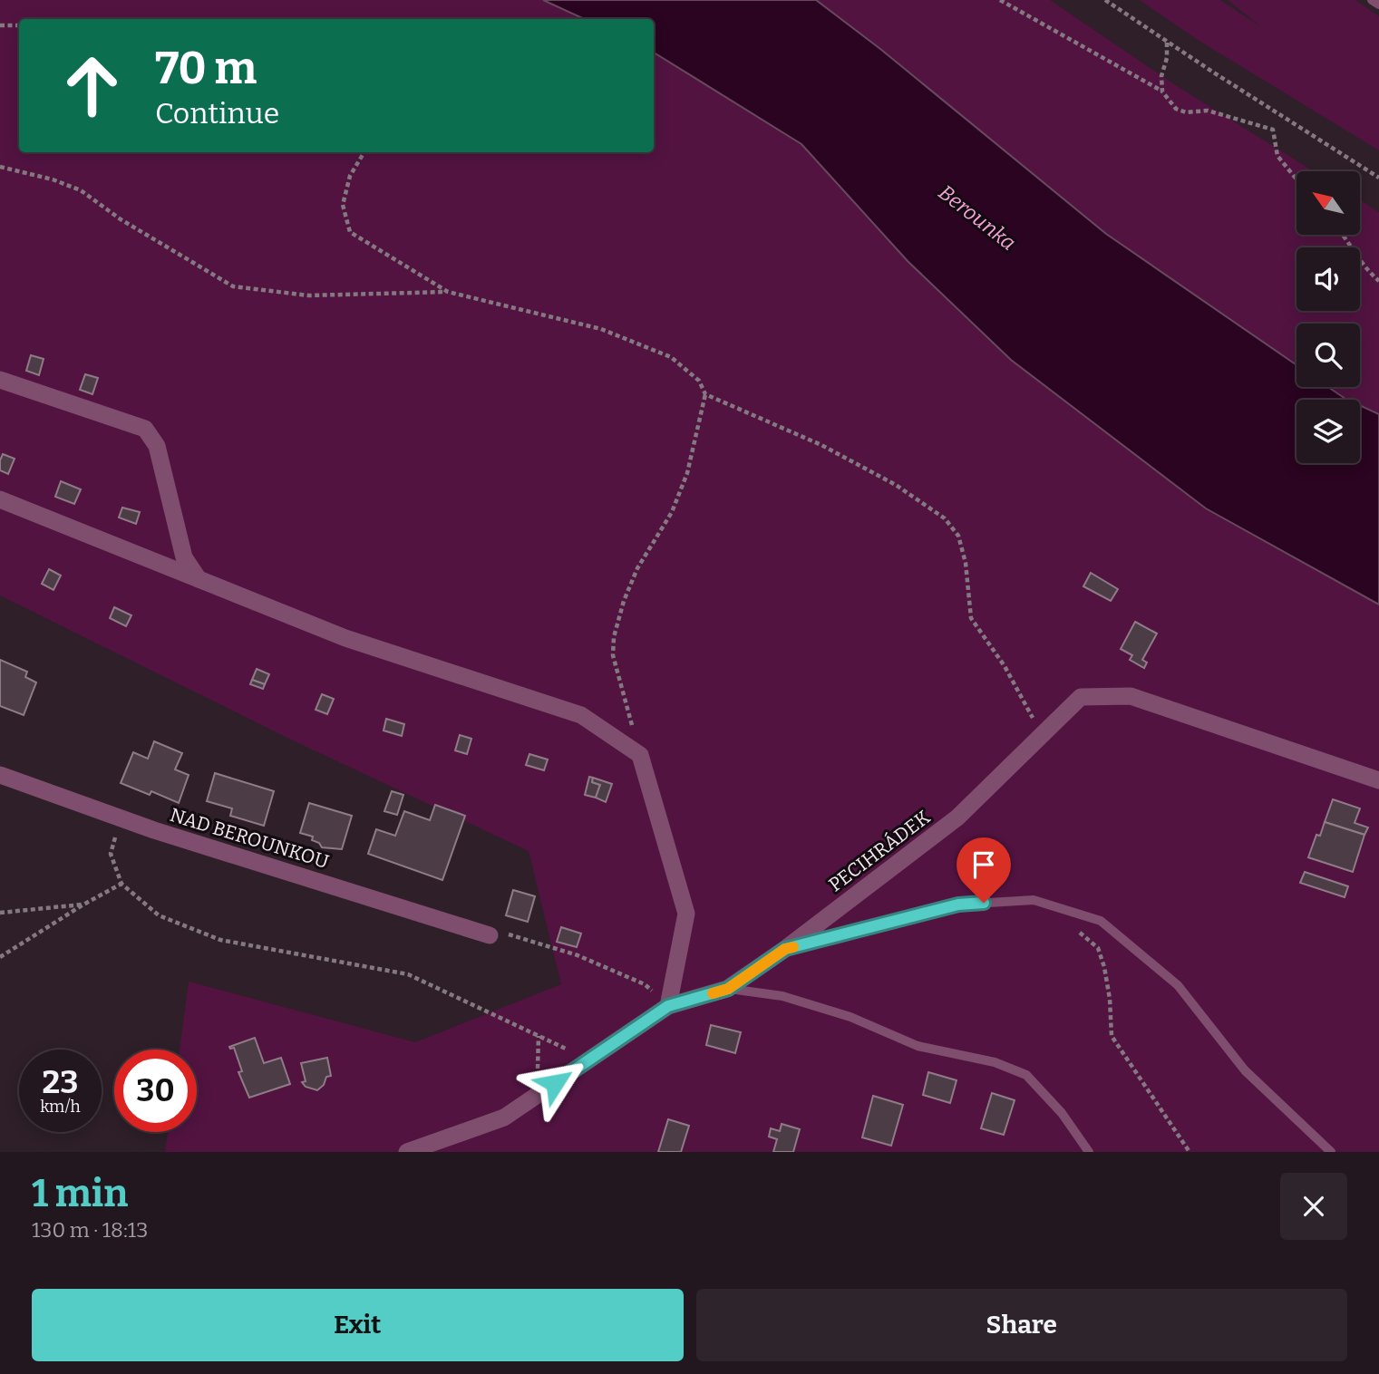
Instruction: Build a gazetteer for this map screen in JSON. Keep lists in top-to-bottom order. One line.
{"streets":{"street":["NAD BEROUNKOU","PECIHRÁDEK"]},"water":["Berounka"],"north":"top left","page":{"turn":["70 m","Continue"],"speed":"23 km/h","limit":"30","heading":["1 min","130 m · 18:13"],"buttons":["Exit","Share"]}}
